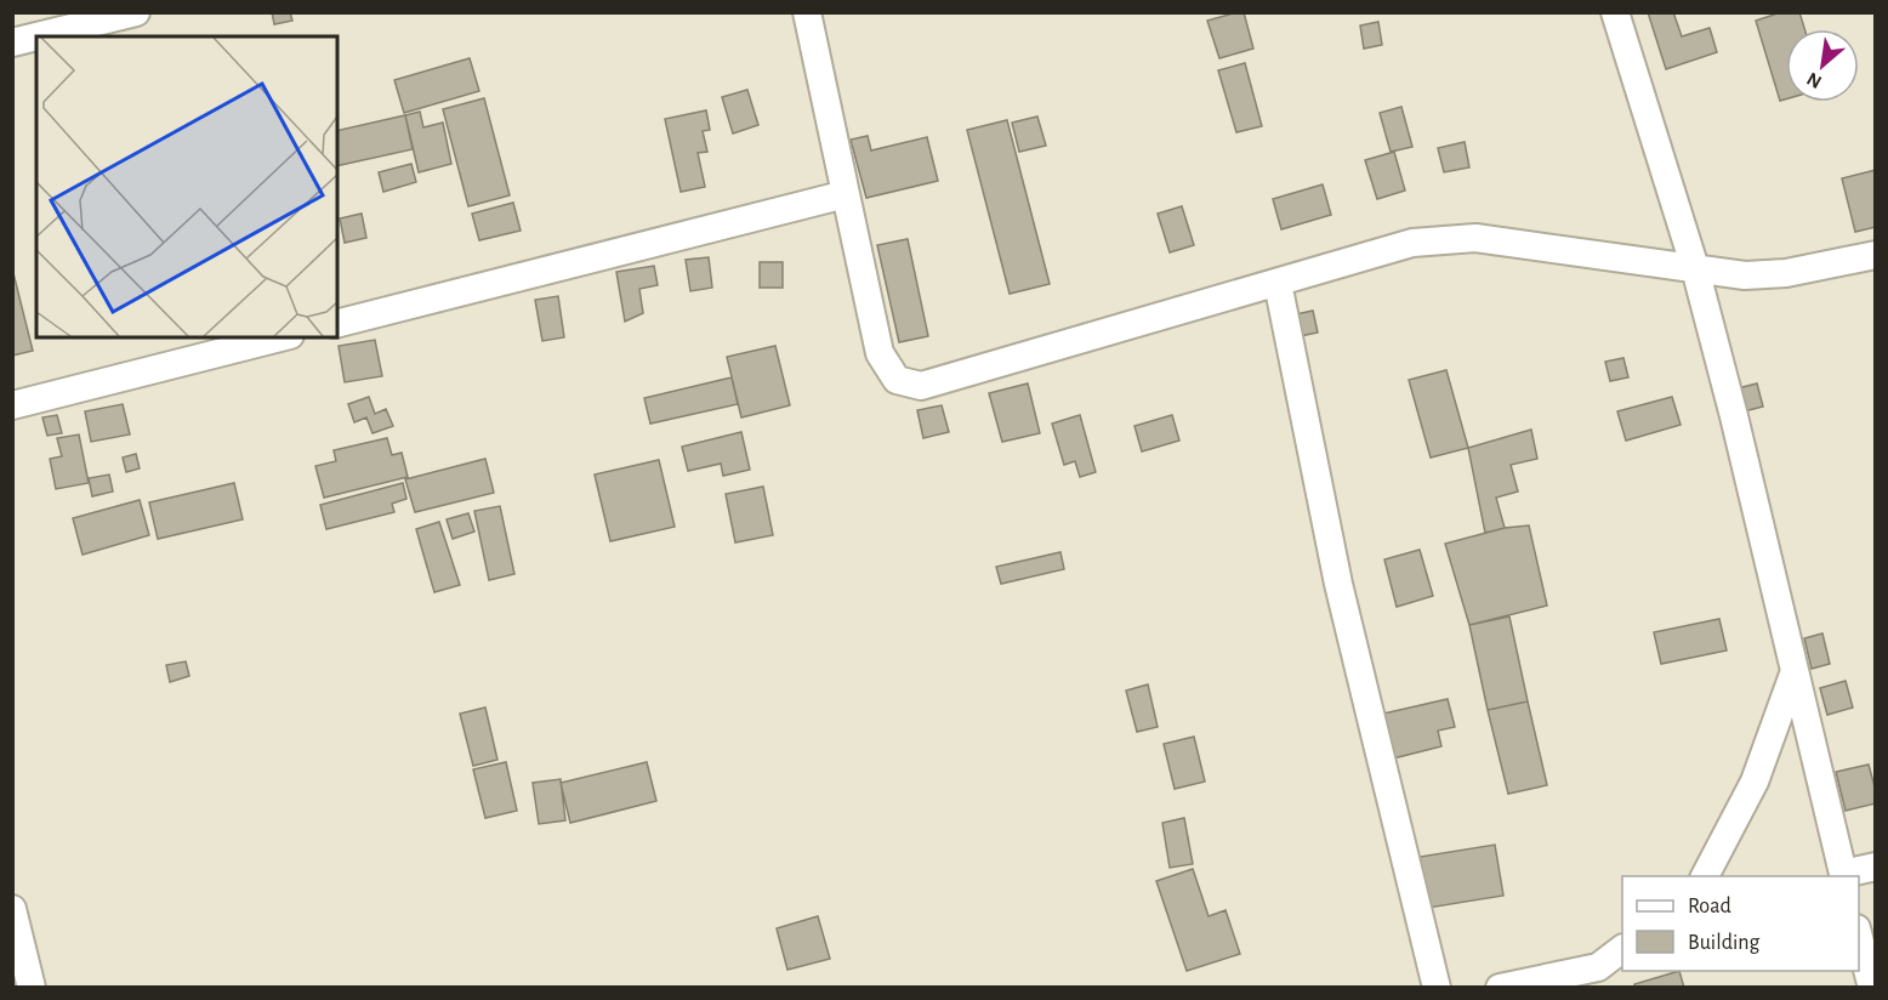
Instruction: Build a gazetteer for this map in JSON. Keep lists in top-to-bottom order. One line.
{"legend":["Road","Building"],"north":"bottom left"}
